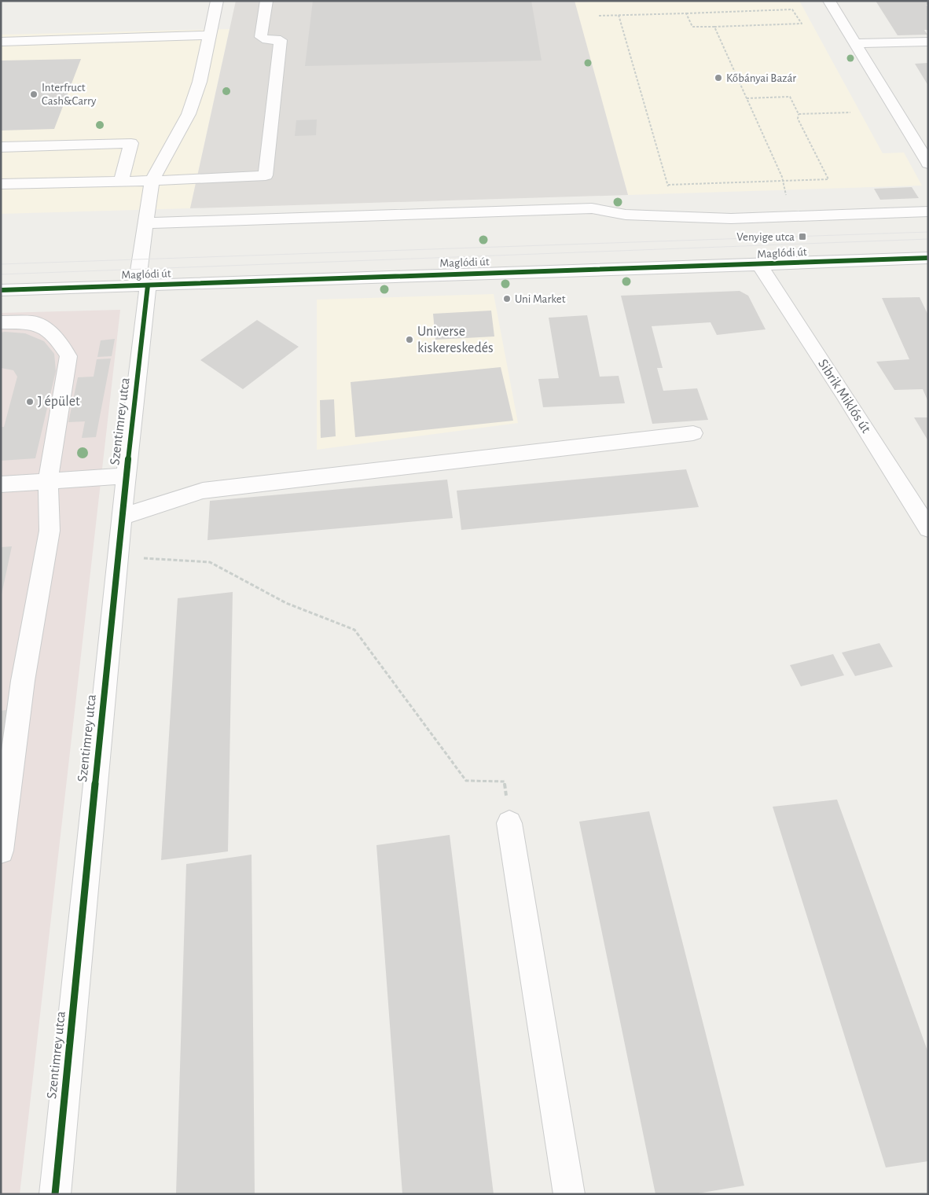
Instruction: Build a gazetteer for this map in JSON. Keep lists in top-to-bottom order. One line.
{"streets":{"street":["Maglódi út","Sibrik Miklós út","Szentimrey utca"]},"crossings":[["Maglódi út","Sibrik Miklós út"],["Maglódi út","Szentimrey utca"]],"places":{"other":["Kőbányai Bazár","Interfruct Cash&Carry","Uni Market","Universe kiskereskedés","J épület"],"transit":["Venyige utca"]}}
